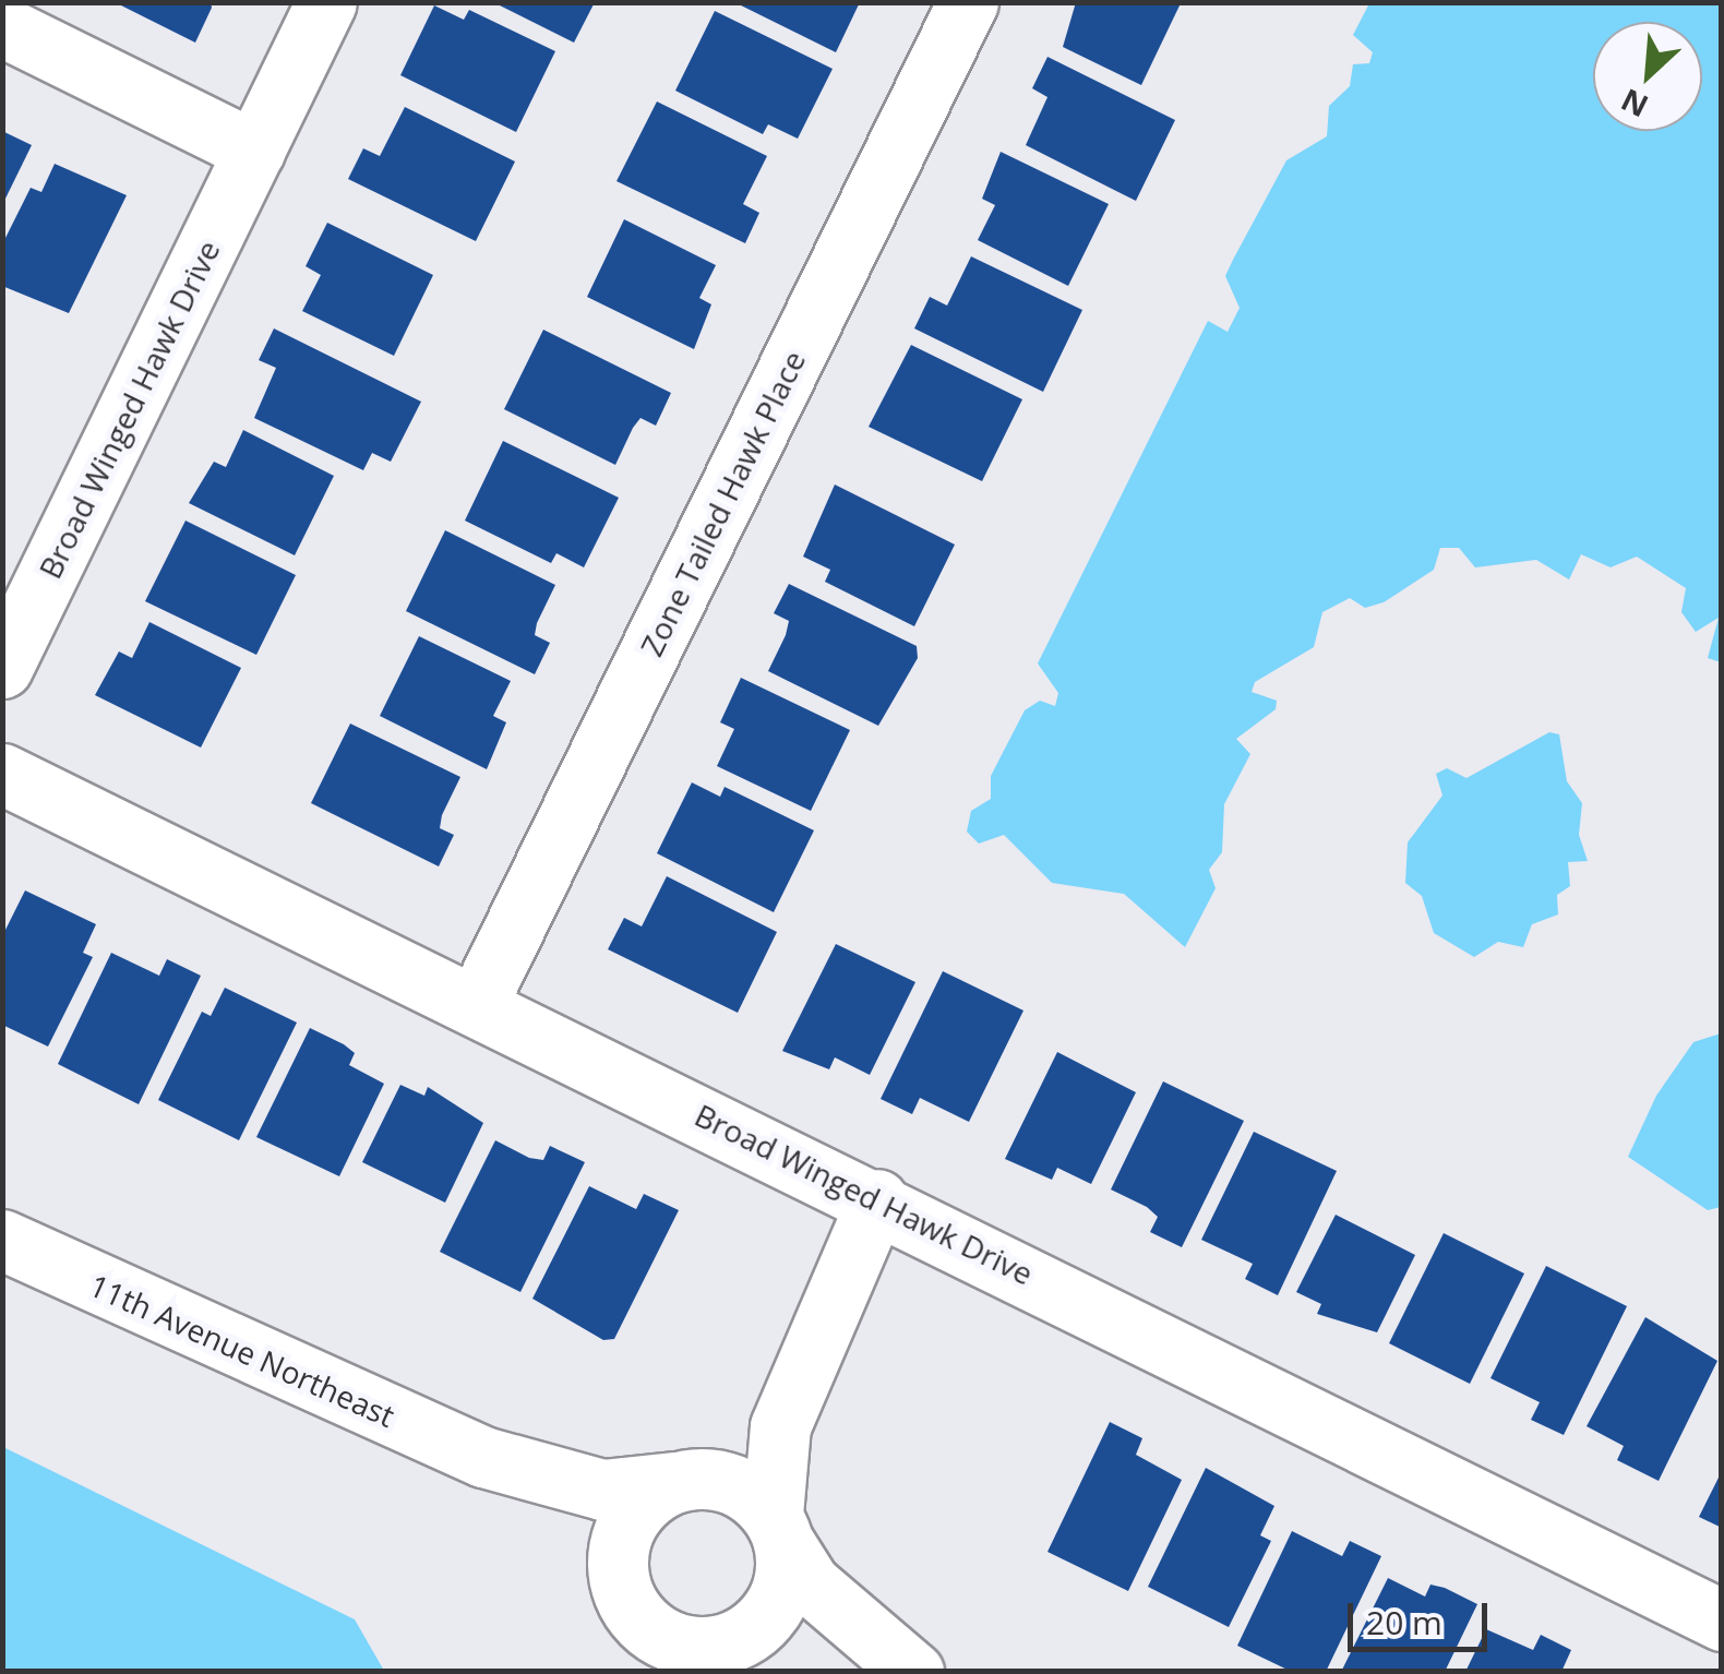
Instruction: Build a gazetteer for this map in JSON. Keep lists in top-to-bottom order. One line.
{"streets":{"street":["Broad Winged Hawk Drive","Zone Tailed Hawk Place","11th Avenue Northeast"]},"crossings":[["Broad Winged Hawk Drive","Zone Tailed Hawk Place"]],"scale_bar":"20 m","north":"bottom left"}
